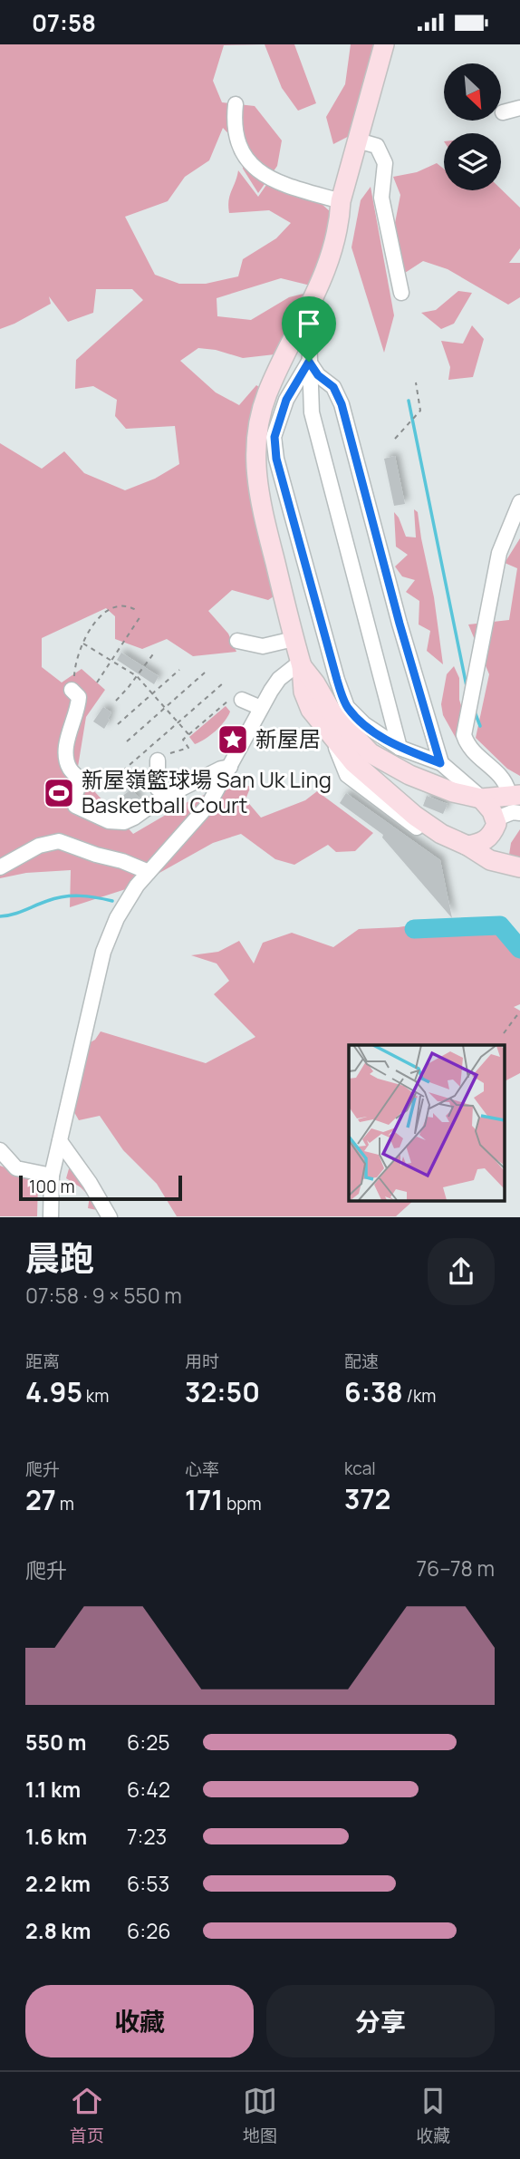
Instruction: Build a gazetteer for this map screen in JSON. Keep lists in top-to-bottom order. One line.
{"places":{"place":["新屋居"],"sports":["新屋嶺籃球場 San Uk Ling Basketball Court"]},"scale_bar":"100 m","north":"bottom right","page":{"status":"07:58","scale":"100 m","heading":["晨跑","07:58 · 9 × 550 m"],"stats":[["距离","4.95 km"],["用时","32:50"],["配速","6:38 /km"],["爬升","27 m"],["心率","171 bpm"],["kcal","372"]],"chart":["爬升","76–78 m"],"list":[{"name":"550 m","note":"6:25"},{"name":"1.1 km","note":"6:42"},{"name":"1.6 km","note":"7:23"},{"name":"2.2 km","note":"6:53"},{"name":"2.8 km","note":"6:26"}],"buttons":["收藏","分享"],"tabs":["首页","地图","收藏"]}}
